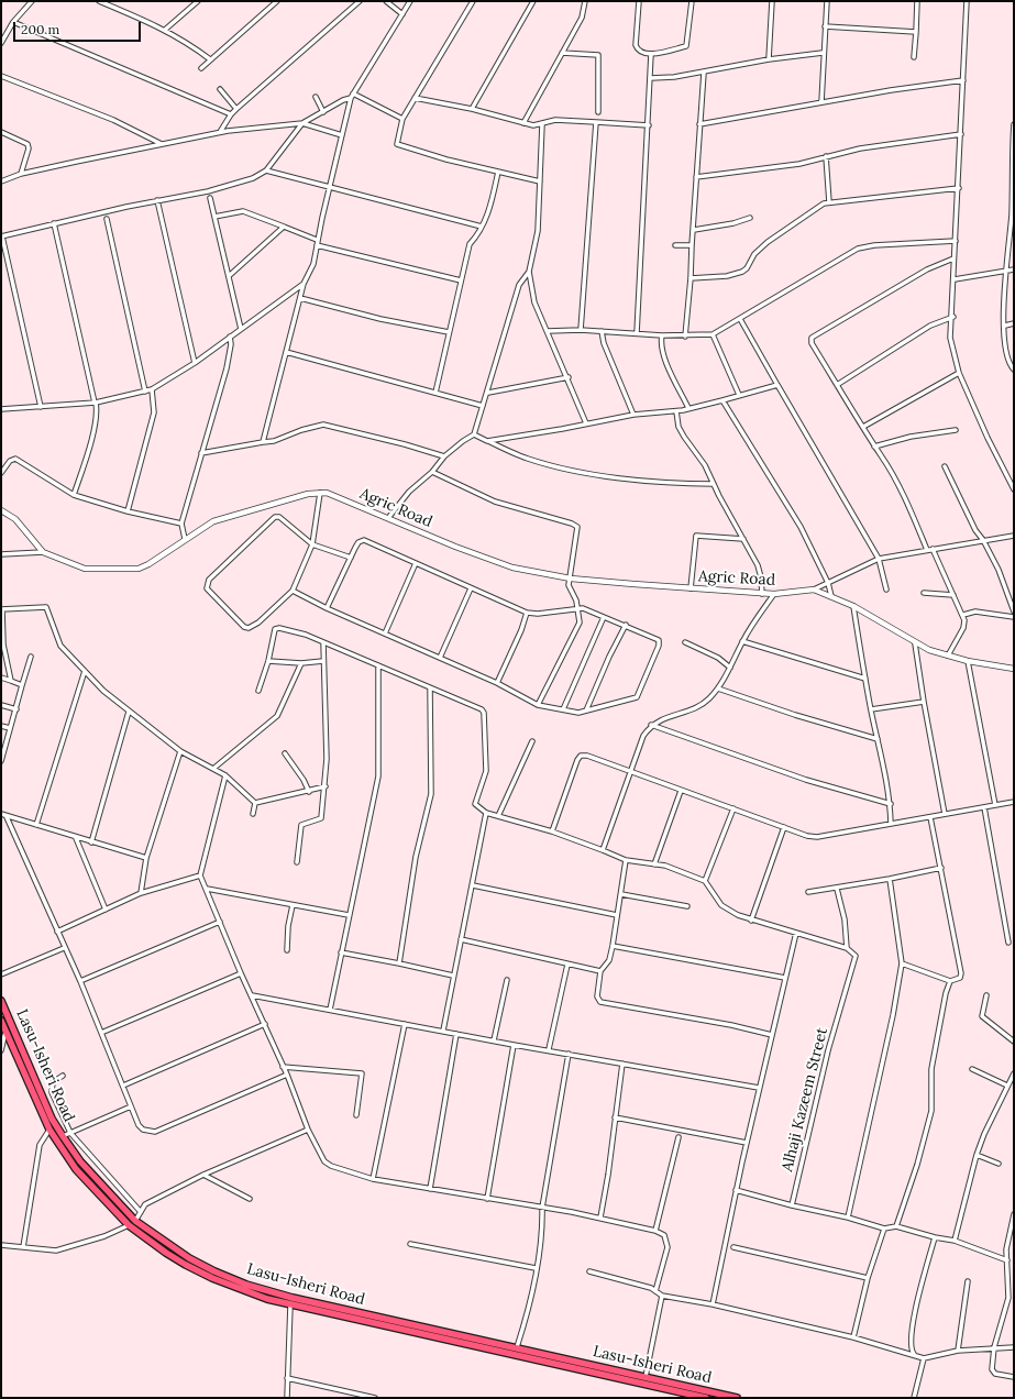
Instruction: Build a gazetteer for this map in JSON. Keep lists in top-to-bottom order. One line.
{"streets":{"main road":["Lasu-Isheri Road"],"street":["Agric Road","Alhaji Kazeem Street"]},"scale_bar":"200 m"}
